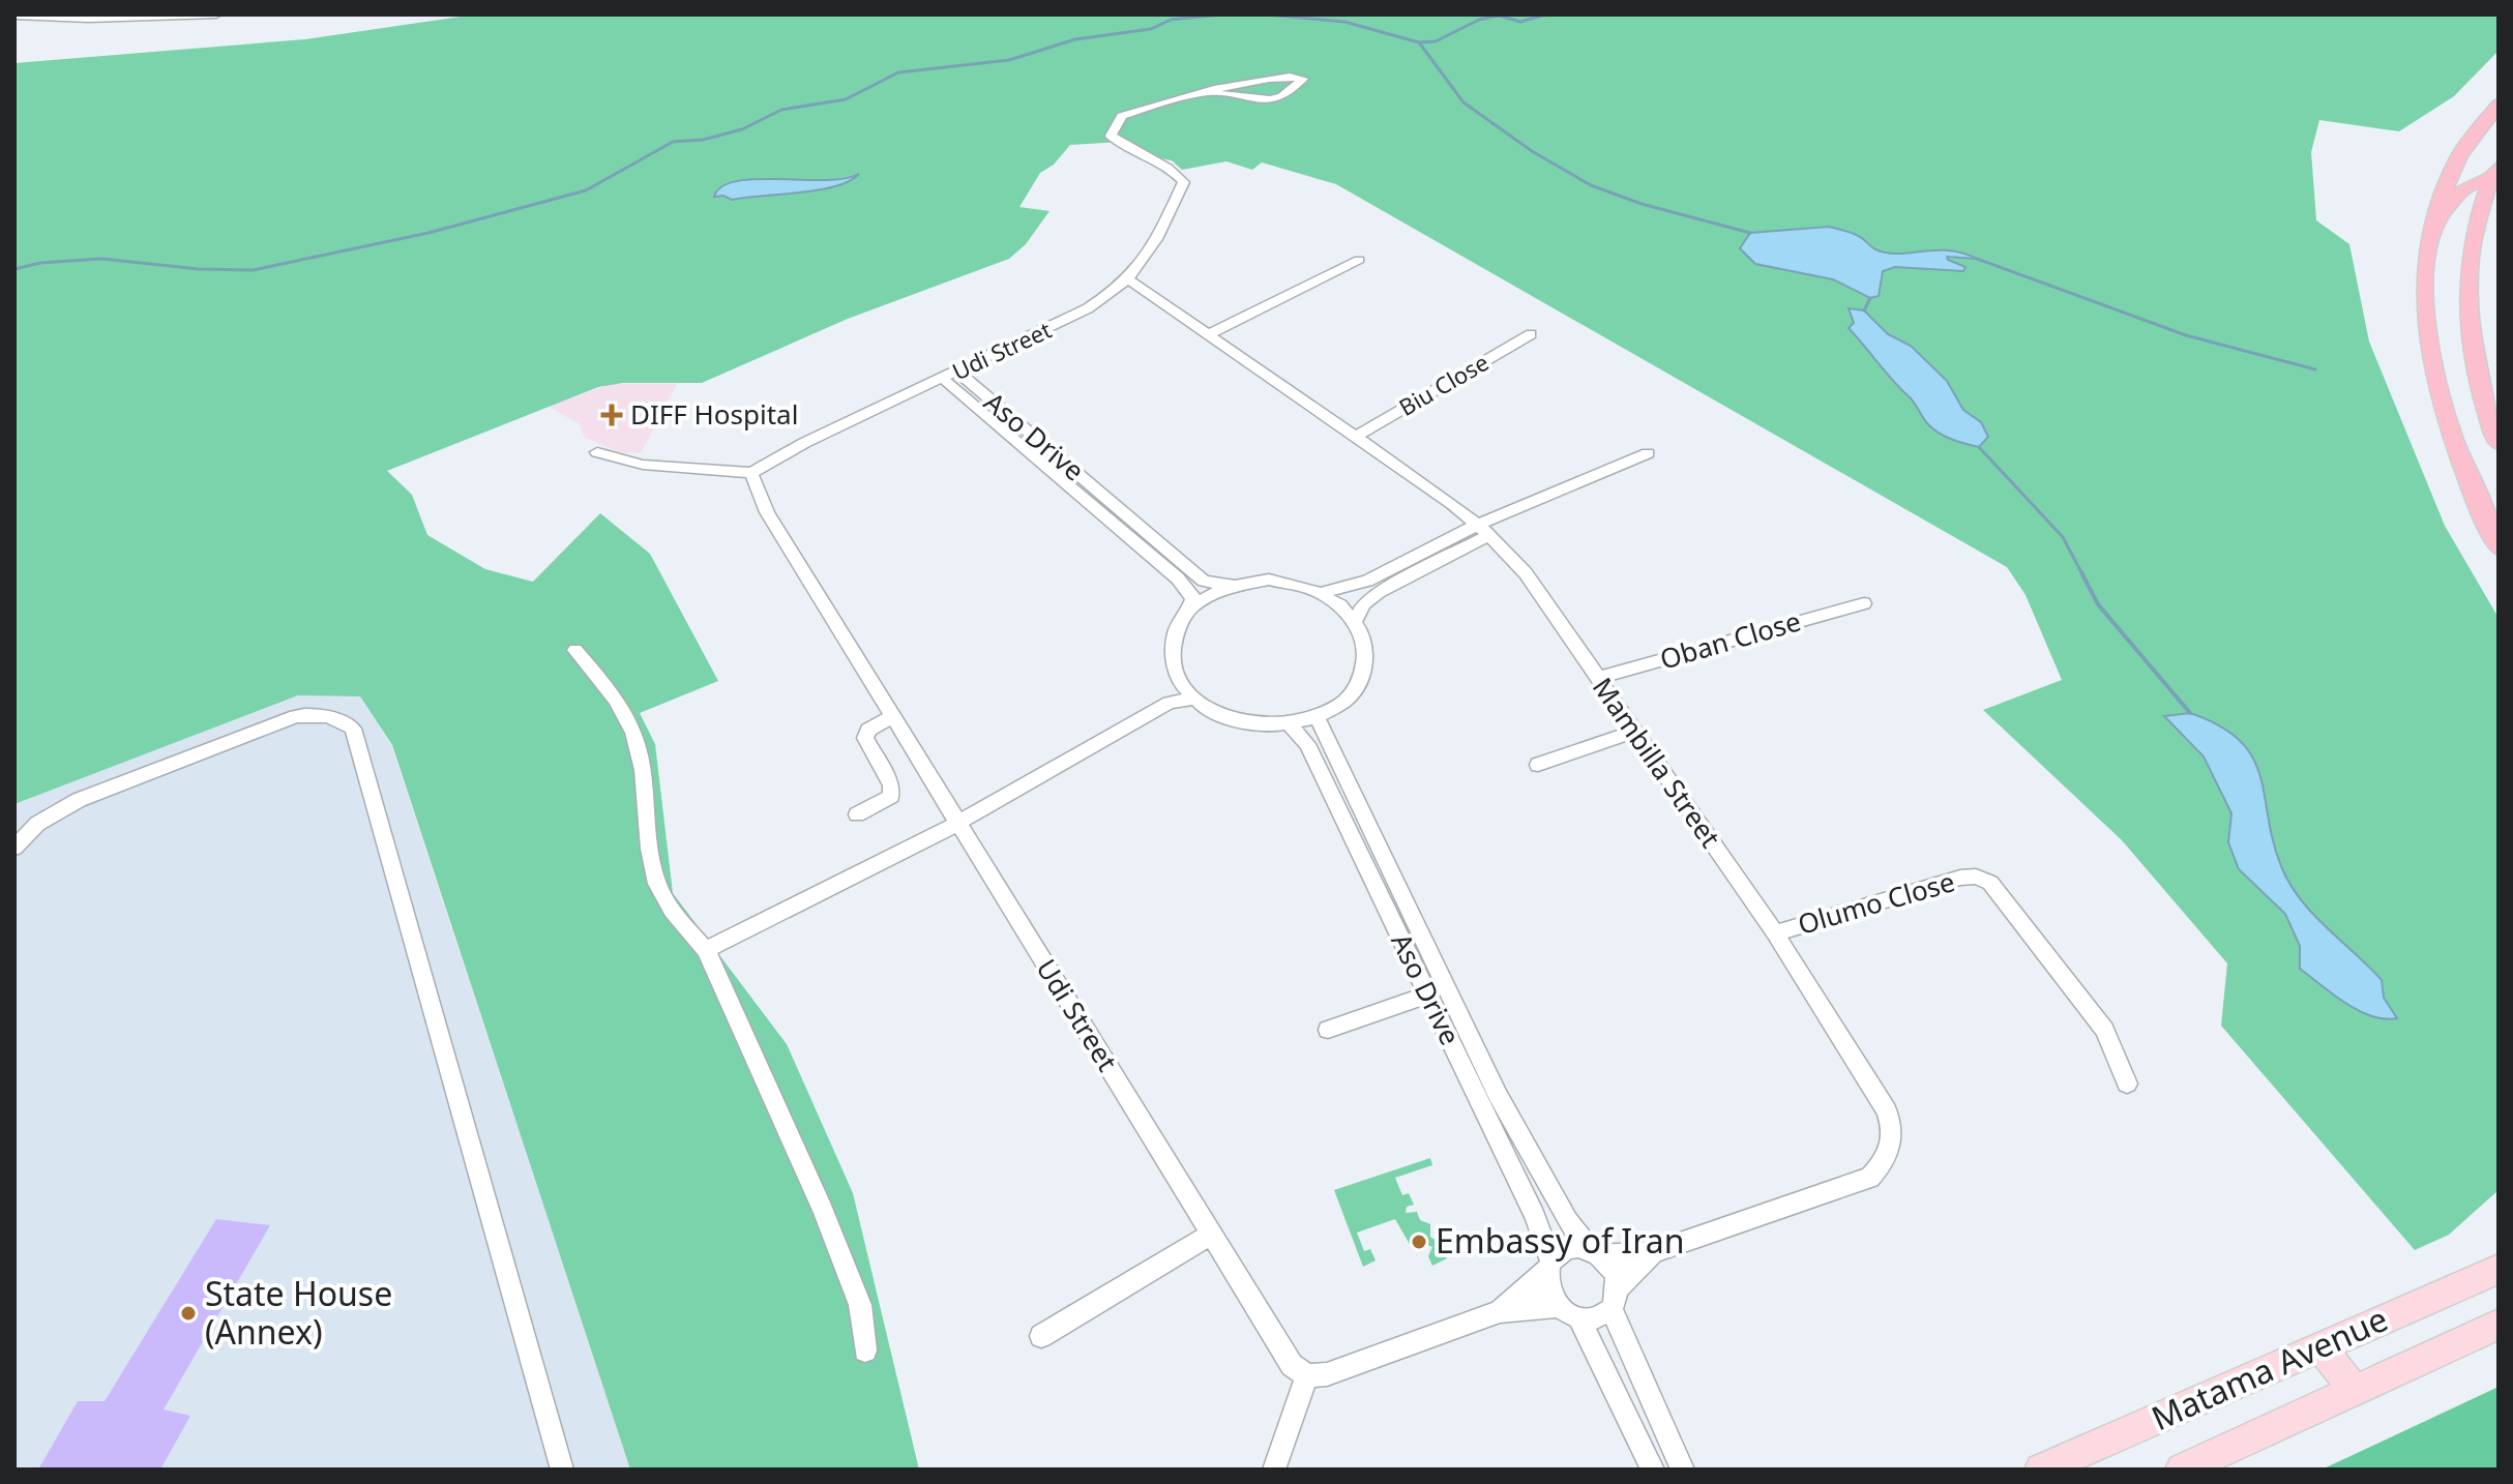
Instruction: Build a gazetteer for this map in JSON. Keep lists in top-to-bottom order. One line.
{"streets":{"main road":["Matama Avenue"],"street":["Udi Street","Biu Close","Aso Drive","Oban Close","Mambilla Street","Olumo Close"]},"crossings":[["Udi Street","Aso Drive"],["Udi Street","Mambilla Street"],["Biu Close","Mambilla Street"],["Oban Close","Mambilla Street"],["Mambilla Street","Olumo Close"]],"places":{"health":["DIFF Hospital"],"other":["Embassy of Iran","State House (Annex)"]}}
